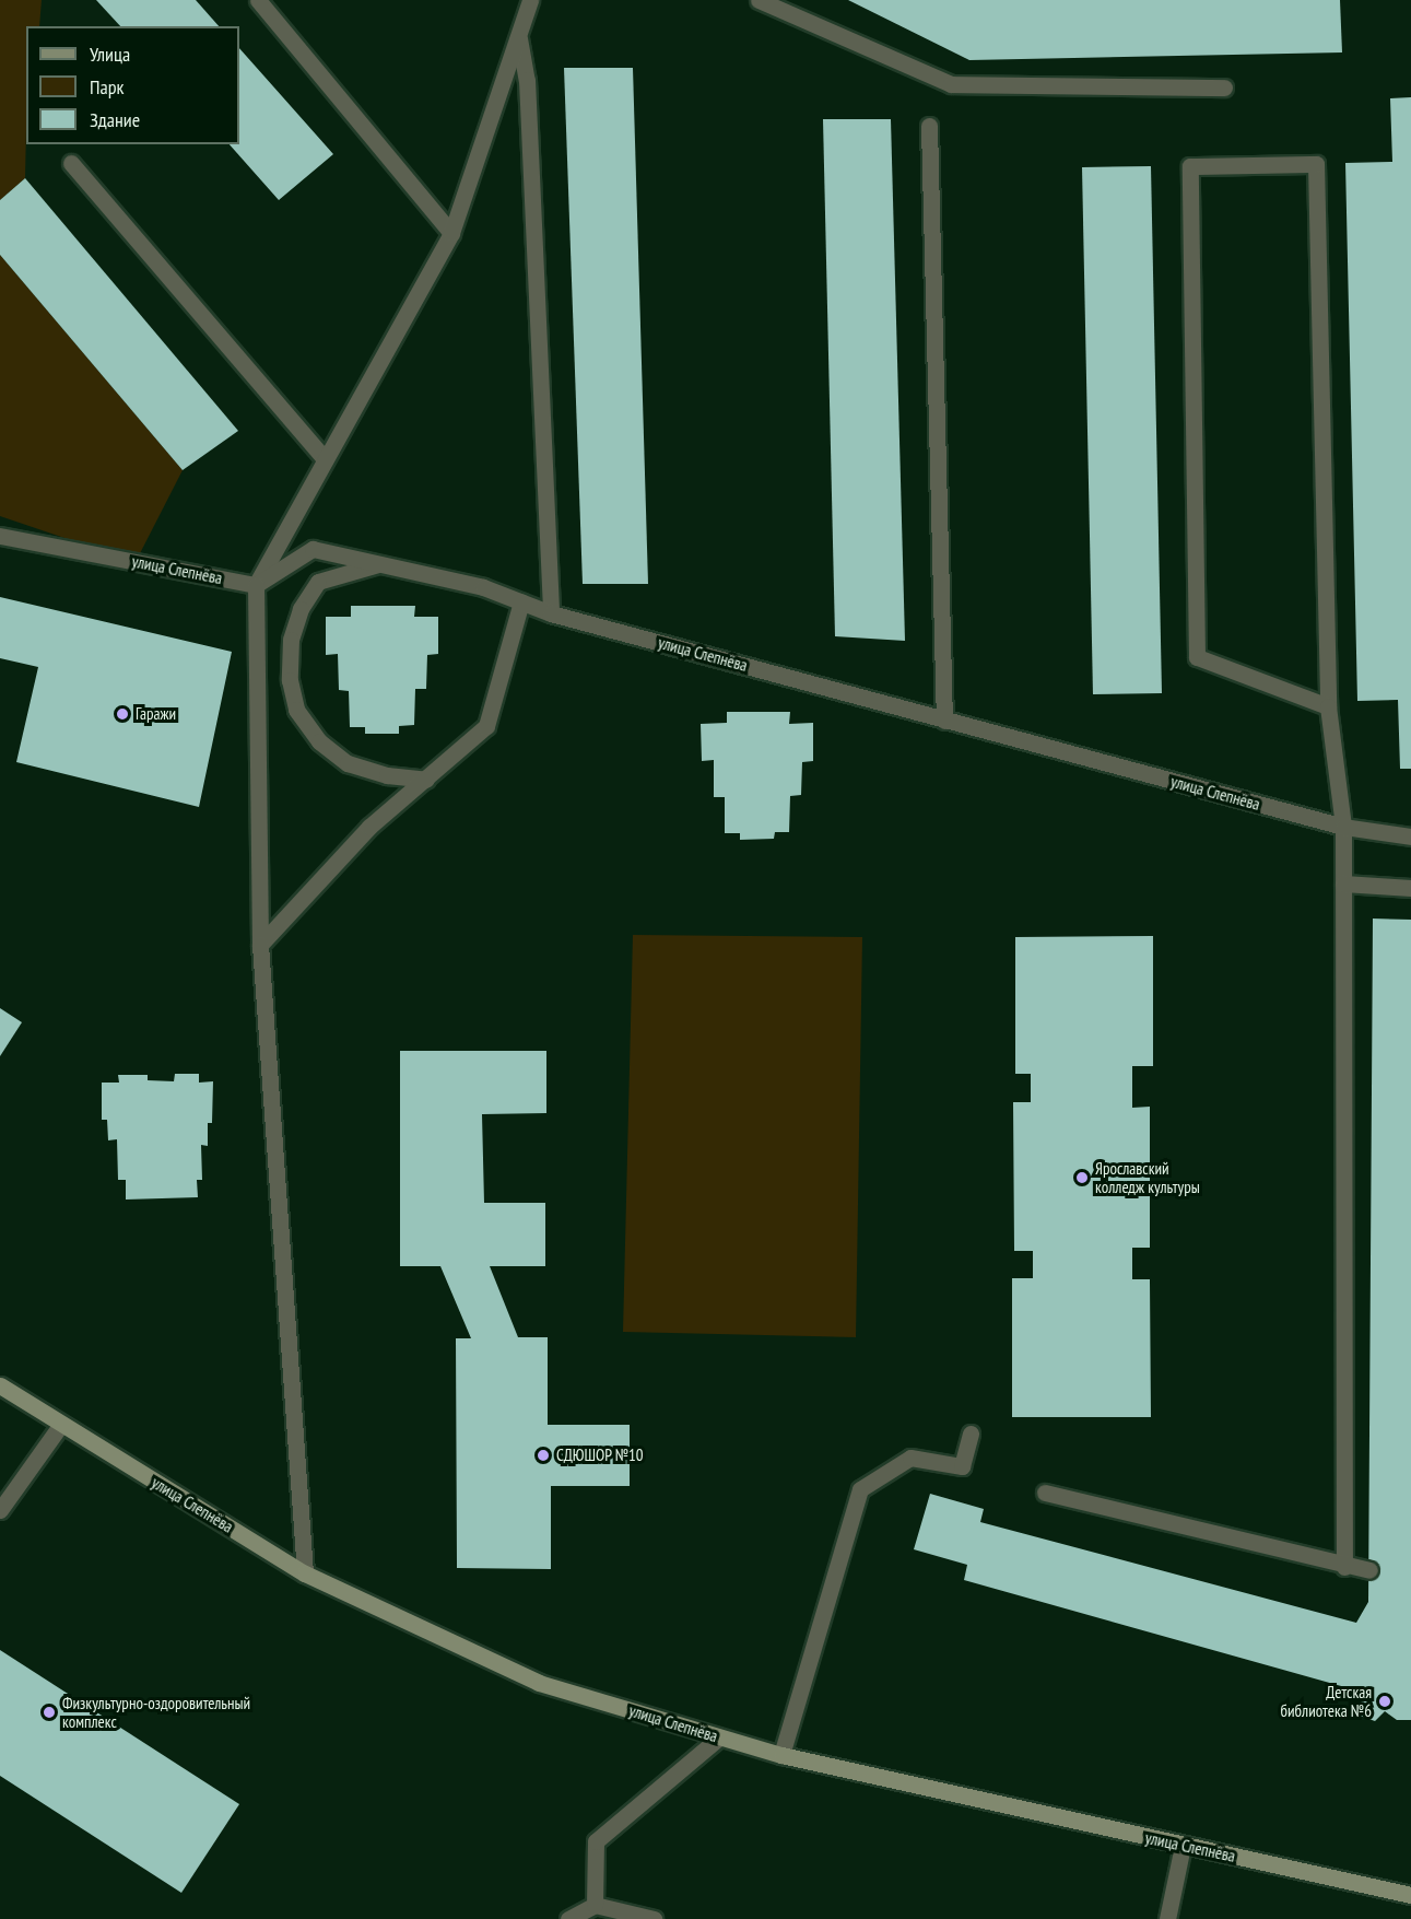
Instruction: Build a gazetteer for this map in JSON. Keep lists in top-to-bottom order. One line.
{"streets":{"street":["улица Слепнёва"]},"places":["Гаражи","Ярославский колледж культуры","СДЮШОР №10","Детская библиотека №6","Физкультурно-оздоровительный комплекс"],"legend":["Улица","Парк","Здание"]}
